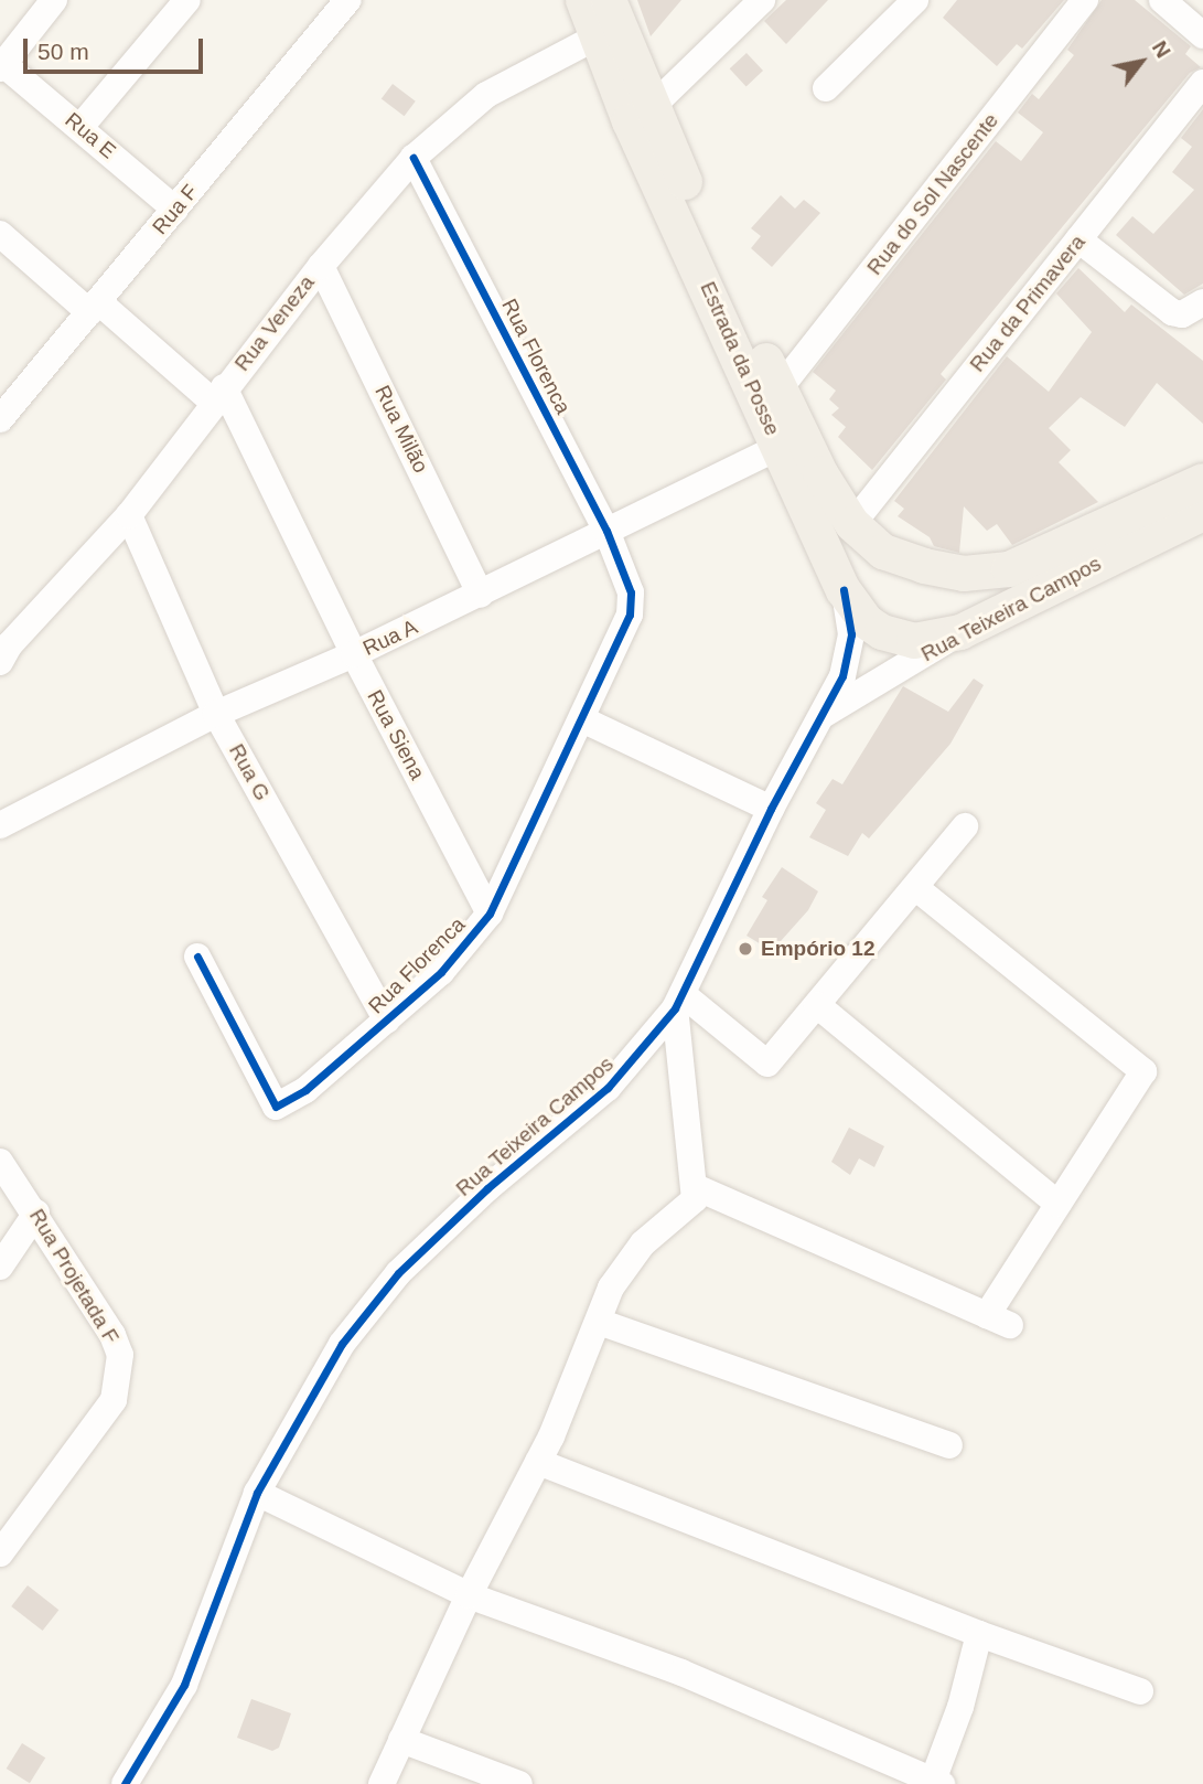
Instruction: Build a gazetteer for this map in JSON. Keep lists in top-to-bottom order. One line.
{"streets":{"main road":["Estrada da Posse","Rua Teixeira Campos"],"street":["Rua E","Rua do Sol Nascente","Rua F","Rua da Primavera","Rua Veneza","Rua Florenca","Rua Milão","Rua A","Rua Siena","Rua G","Rua Projetada F"]},"crossings":[["Rua E","Rua F"],["Rua do Sol Nascente","Estrada da Posse"],["Rua da Primavera","Estrada da Posse"],["Rua Veneza","Rua Florenca"],["Rua Veneza","Estrada da Posse"],["Rua Veneza","Rua Milão"],["Rua Veneza","Rua Siena"],["Rua Veneza","Rua G"],["Rua Florenca","Rua A"],["Rua Florenca","Rua Siena"],["Rua Florenca","Rua G"],["Estrada da Posse","Rua Teixeira Campos"],["Estrada da Posse","Rua A"],["Rua Milão","Rua A"],["Rua A","Rua Siena"],["Rua A","Rua G"]],"places":["Empório 12"],"scale_bar":"50 m","north":"top right"}
